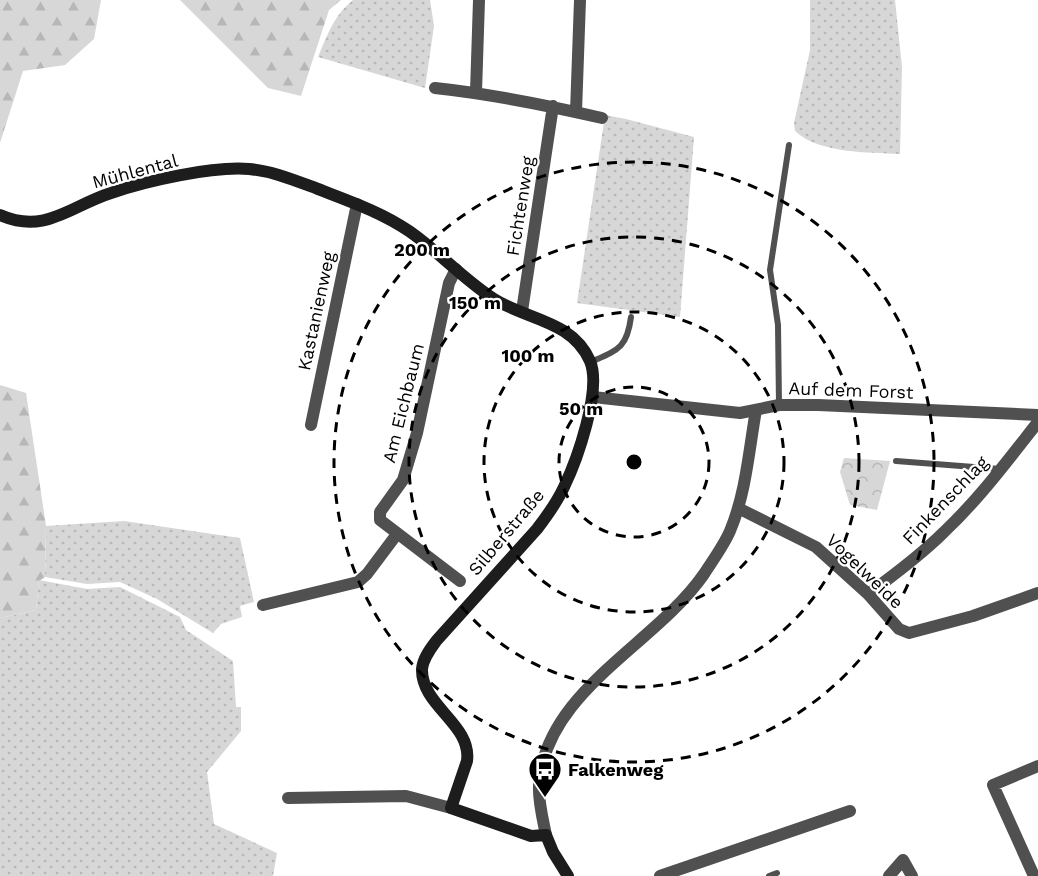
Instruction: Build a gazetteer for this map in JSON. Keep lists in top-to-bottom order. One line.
{"streets":{"street":["Mühlental","Fichtenweg","Kastanienweg","Auf dem Forst","Am Eichbaum","Finkenschlag","Silberstraße","Vogelweide"]},"crossings":[["Mühlental","Silberstraße"],["Fichtenweg","Silberstraße"],["Kastanienweg","Silberstraße"],["Auf dem Forst","Silberstraße"],["Am Eichbaum","Silberstraße"],["Finkenschlag","Vogelweide"]],"places":{"bus stop":["Falkenweg"]},"rings":["200 m","150 m","100 m","50 m"]}
